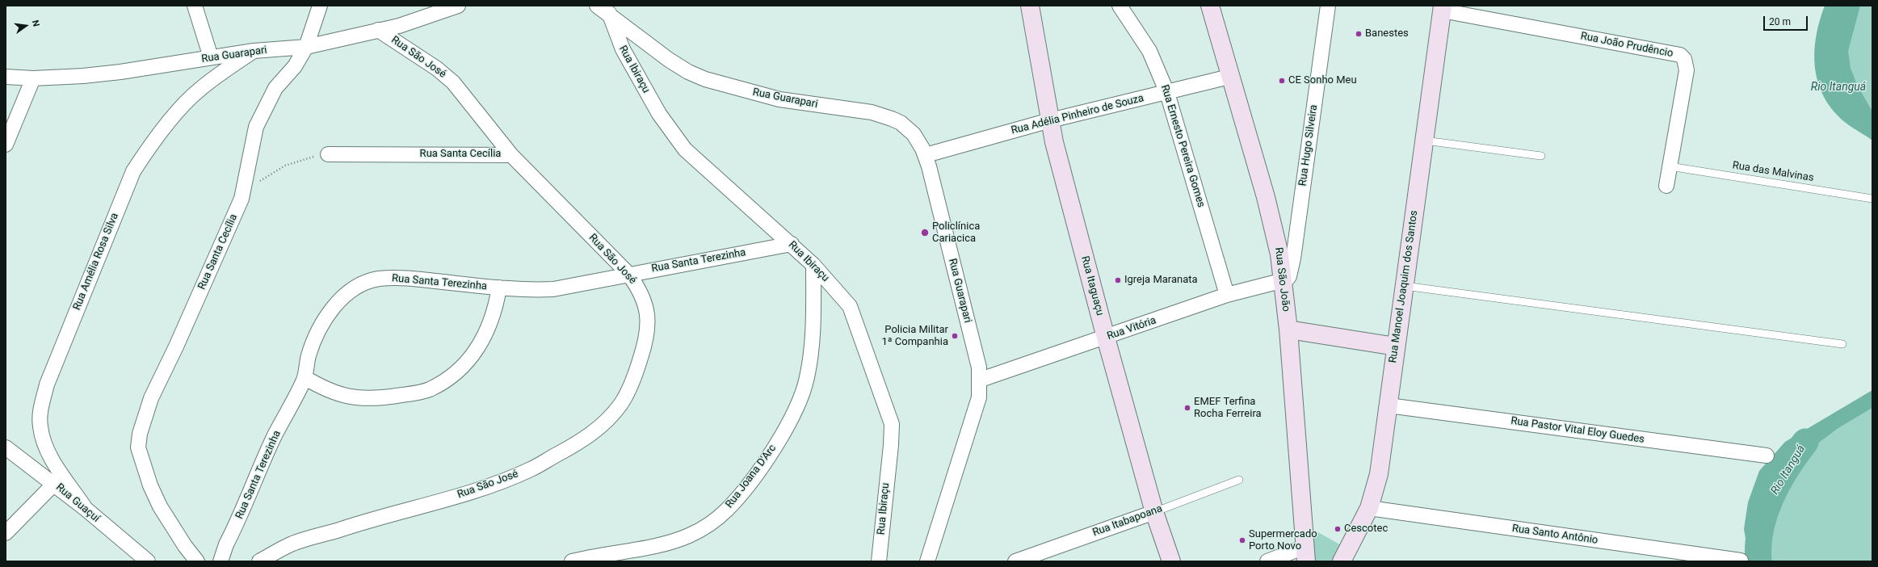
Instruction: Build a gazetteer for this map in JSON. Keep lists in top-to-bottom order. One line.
{"streets":{"main road":["Rua São João","Rua Itaguaçu","Rua Manoel Joaquim dos Santos"],"street":["Rua João Prudêncio","Rua Guarapari","Rua São José","Rua Ibiraçu","Rua Adélia Pinheiro de Souza","Rua Hugo Silveira","Rua Ernesto Pereira Gomes","Rua Santa Cecília","Rua Santa Terezinha","Rua Amélia Rosa Silva","Rua Vitória","Rua Pastor Vital Eloy Guedes","Rua Joana D'Arc","Rua Guaçuí","Rua Itabapoana","Rua Santo Antônio"],"lane":["Rua das Malvinas"]},"crossings":[["Rua João Prudêncio","Rua das Malvinas"],["Rua João Prudêncio","Rua Manoel Joaquim dos Santos"],["Rua Guarapari","Rua São José"],["Rua Guarapari","Rua Ibiraçu"],["Rua Guarapari","Rua Adélia Pinheiro de Souza"],["Rua Guarapari","Rua Santa Cecília"],["Rua Guarapari","Rua Amélia Rosa Silva"],["Rua Guarapari","Rua Vitória"],["Rua São José","Rua Santa Cecília"],["Rua São José","Rua Santa Terezinha"],["Rua Ibiraçu","Rua Santa Terezinha"],["Rua Ibiraçu","Rua Joana D'Arc"],["Rua Adélia Pinheiro de Souza","Rua Ernesto Pereira Gomes"],["Rua Adélia Pinheiro de Souza","Rua São João"],["Rua Adélia Pinheiro de Souza","Rua Itaguaçu"],["Rua Hugo Silveira","Rua São João"],["Rua Hugo Silveira","Rua Vitória"],["Rua Ernesto Pereira Gomes","Rua Vitória"],["Rua Amélia Rosa Silva","Rua Guaçuí"],["Rua São João","Rua Vitória"],["Rua Itaguaçu","Rua Vitória"],["Rua Itaguaçu","Rua Itabapoana"],["Rua Manoel Joaquim dos Santos","Rua Pastor Vital Eloy Guedes"],["Rua Manoel Joaquim dos Santos","Rua Santo Antônio"]],"water":["Rio Itanguá"],"places":["Banestes","CE Sonho Meu","Policlínica Cariacica","Igreja Maranata","Policia Militar 1ª Companhia","EMEF Terfina Rocha Ferreira","Cescotec","Supermercado Porto Novo"],"scale_bar":"20 m","north":"right"}
